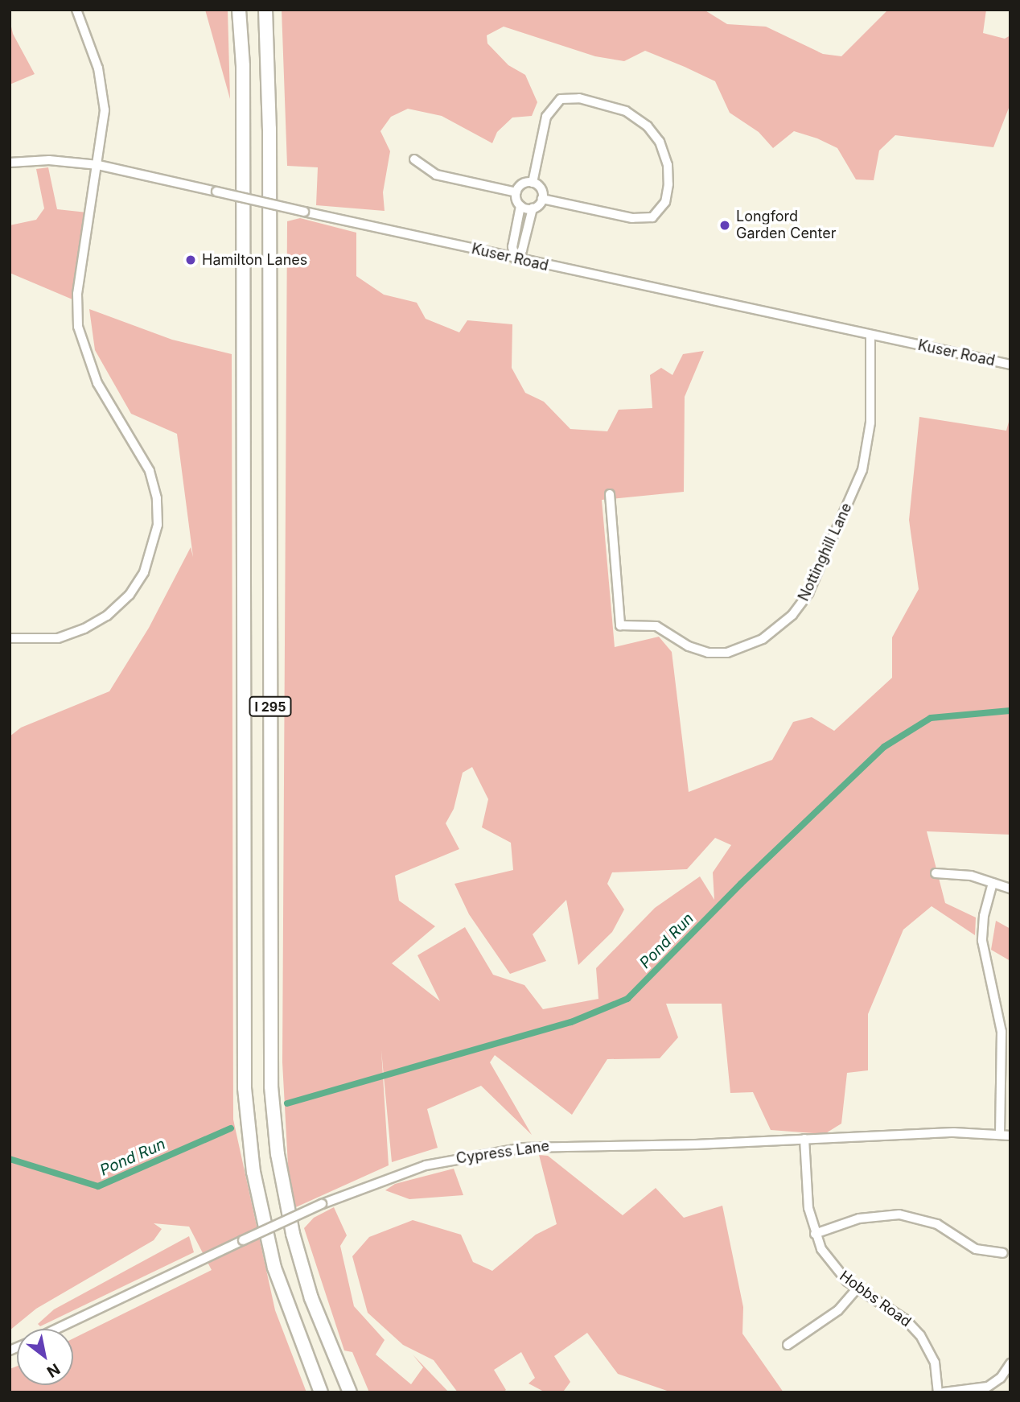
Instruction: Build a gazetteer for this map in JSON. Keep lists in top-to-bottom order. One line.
{"streets":{"highway":["I 295"],"street":["Kuser Road","Nottinghill Lane","Cypress Lane","Hobbs Road"]},"crossings":[["Kuser Road","Nottinghill Lane"],["Cypress Lane","Hobbs Road"]],"water":["Pond Run"],"places":["Longford Garden Center","Hamilton Lanes"],"north":"bottom right"}
